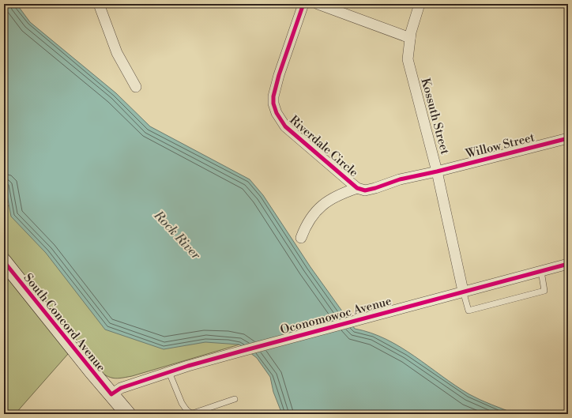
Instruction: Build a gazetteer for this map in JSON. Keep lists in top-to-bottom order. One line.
{"streets":{"street":["Kossuth Street","Willow Street","Riverdale Circle","Oconomowoc Avenue","South Concord Avenue"]},"crossings":[["Kossuth Street","Willow Street"],["Kossuth Street","Riverdale Circle"],["Kossuth Street","Oconomowoc Avenue"],["Willow Street","Riverdale Circle"],["Oconomowoc Avenue","South Concord Avenue"]],"water":["Rock River"]}
